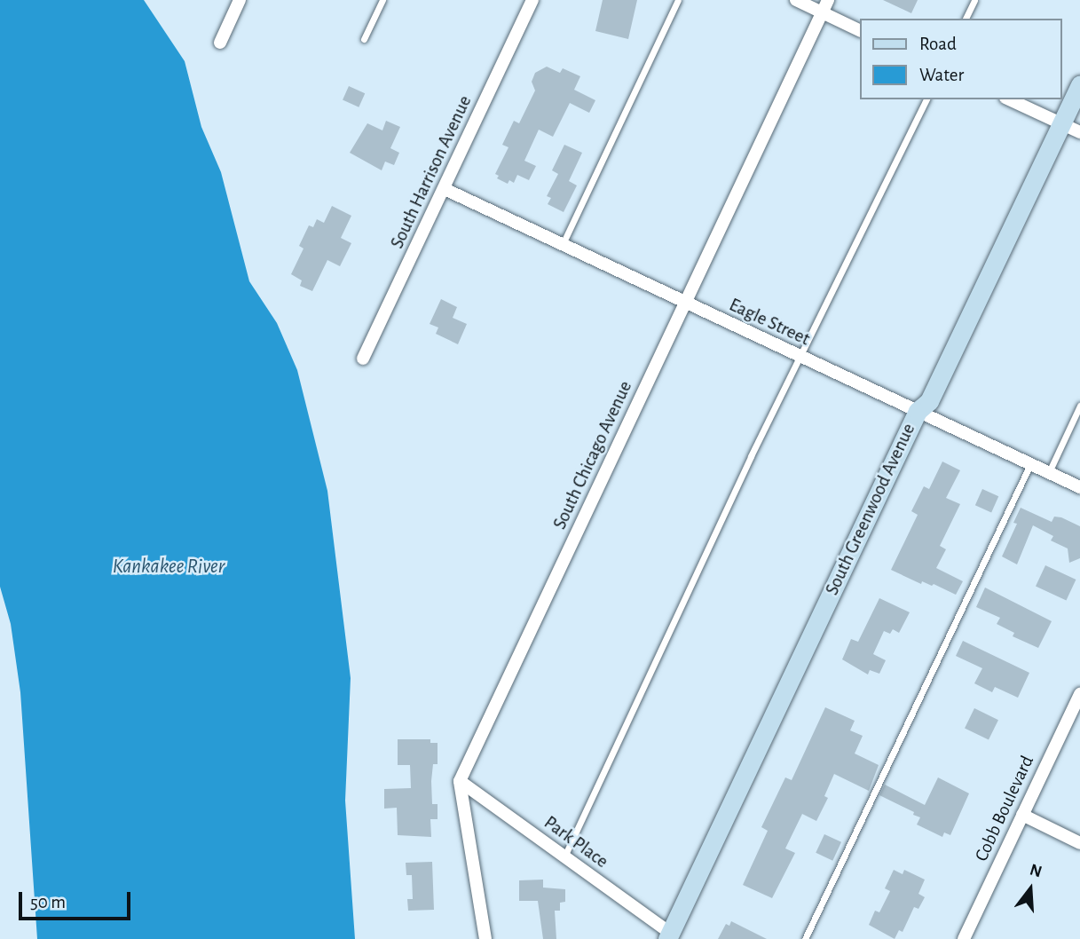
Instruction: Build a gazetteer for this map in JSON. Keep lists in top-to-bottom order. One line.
{"streets":{"street":["South Harrison Avenue","Eagle Street","South Chicago Avenue","South Greenwood Avenue","Cobb Boulevard","Park Place"]},"crossings":[["South Harrison Avenue","Eagle Street"],["Eagle Street","South Chicago Avenue"],["Eagle Street","South Greenwood Avenue"],["South Chicago Avenue","Park Place"],["South Greenwood Avenue","Park Place"]],"water":["Kankakee River"],"legend":["Road","Water"],"scale_bar":"50 m","north":"top"}
